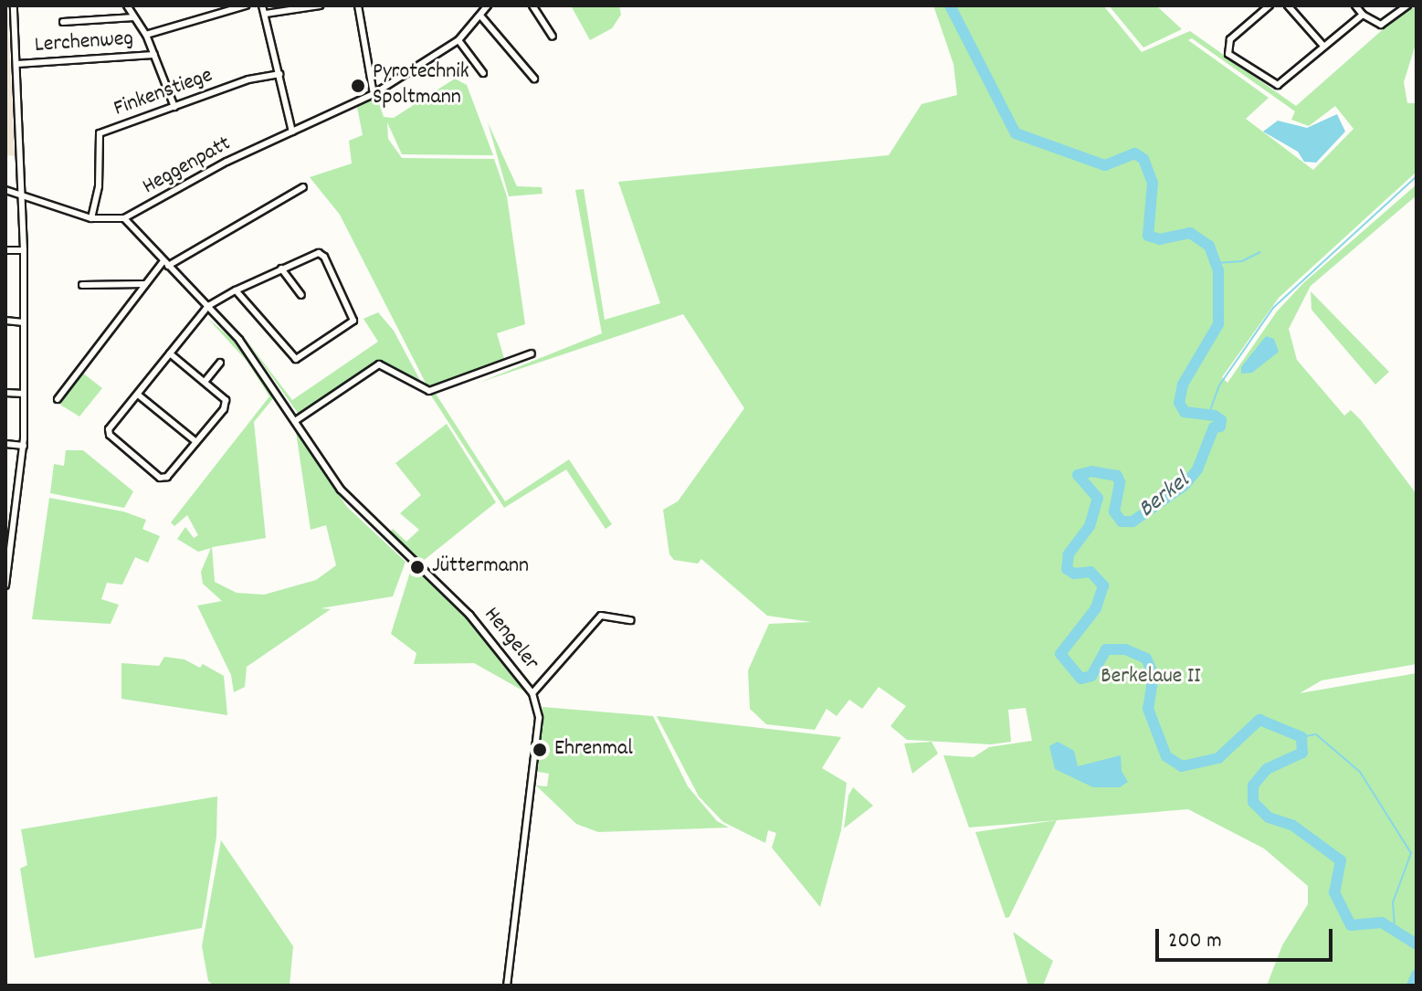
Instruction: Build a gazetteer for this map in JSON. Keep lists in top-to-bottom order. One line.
{"streets":{"street":["Lerchenweg","Finkenstiege","Heggenpatt","Hengeler"]},"crossings":[["Heggenpatt","Hengeler"]],"water":["Berkel"],"parks":["Berkelaue II"],"places":["Pyrotechnik Spoltmann","Jüttermann","Ehrenmal"],"scale_bar":"200 m"}
